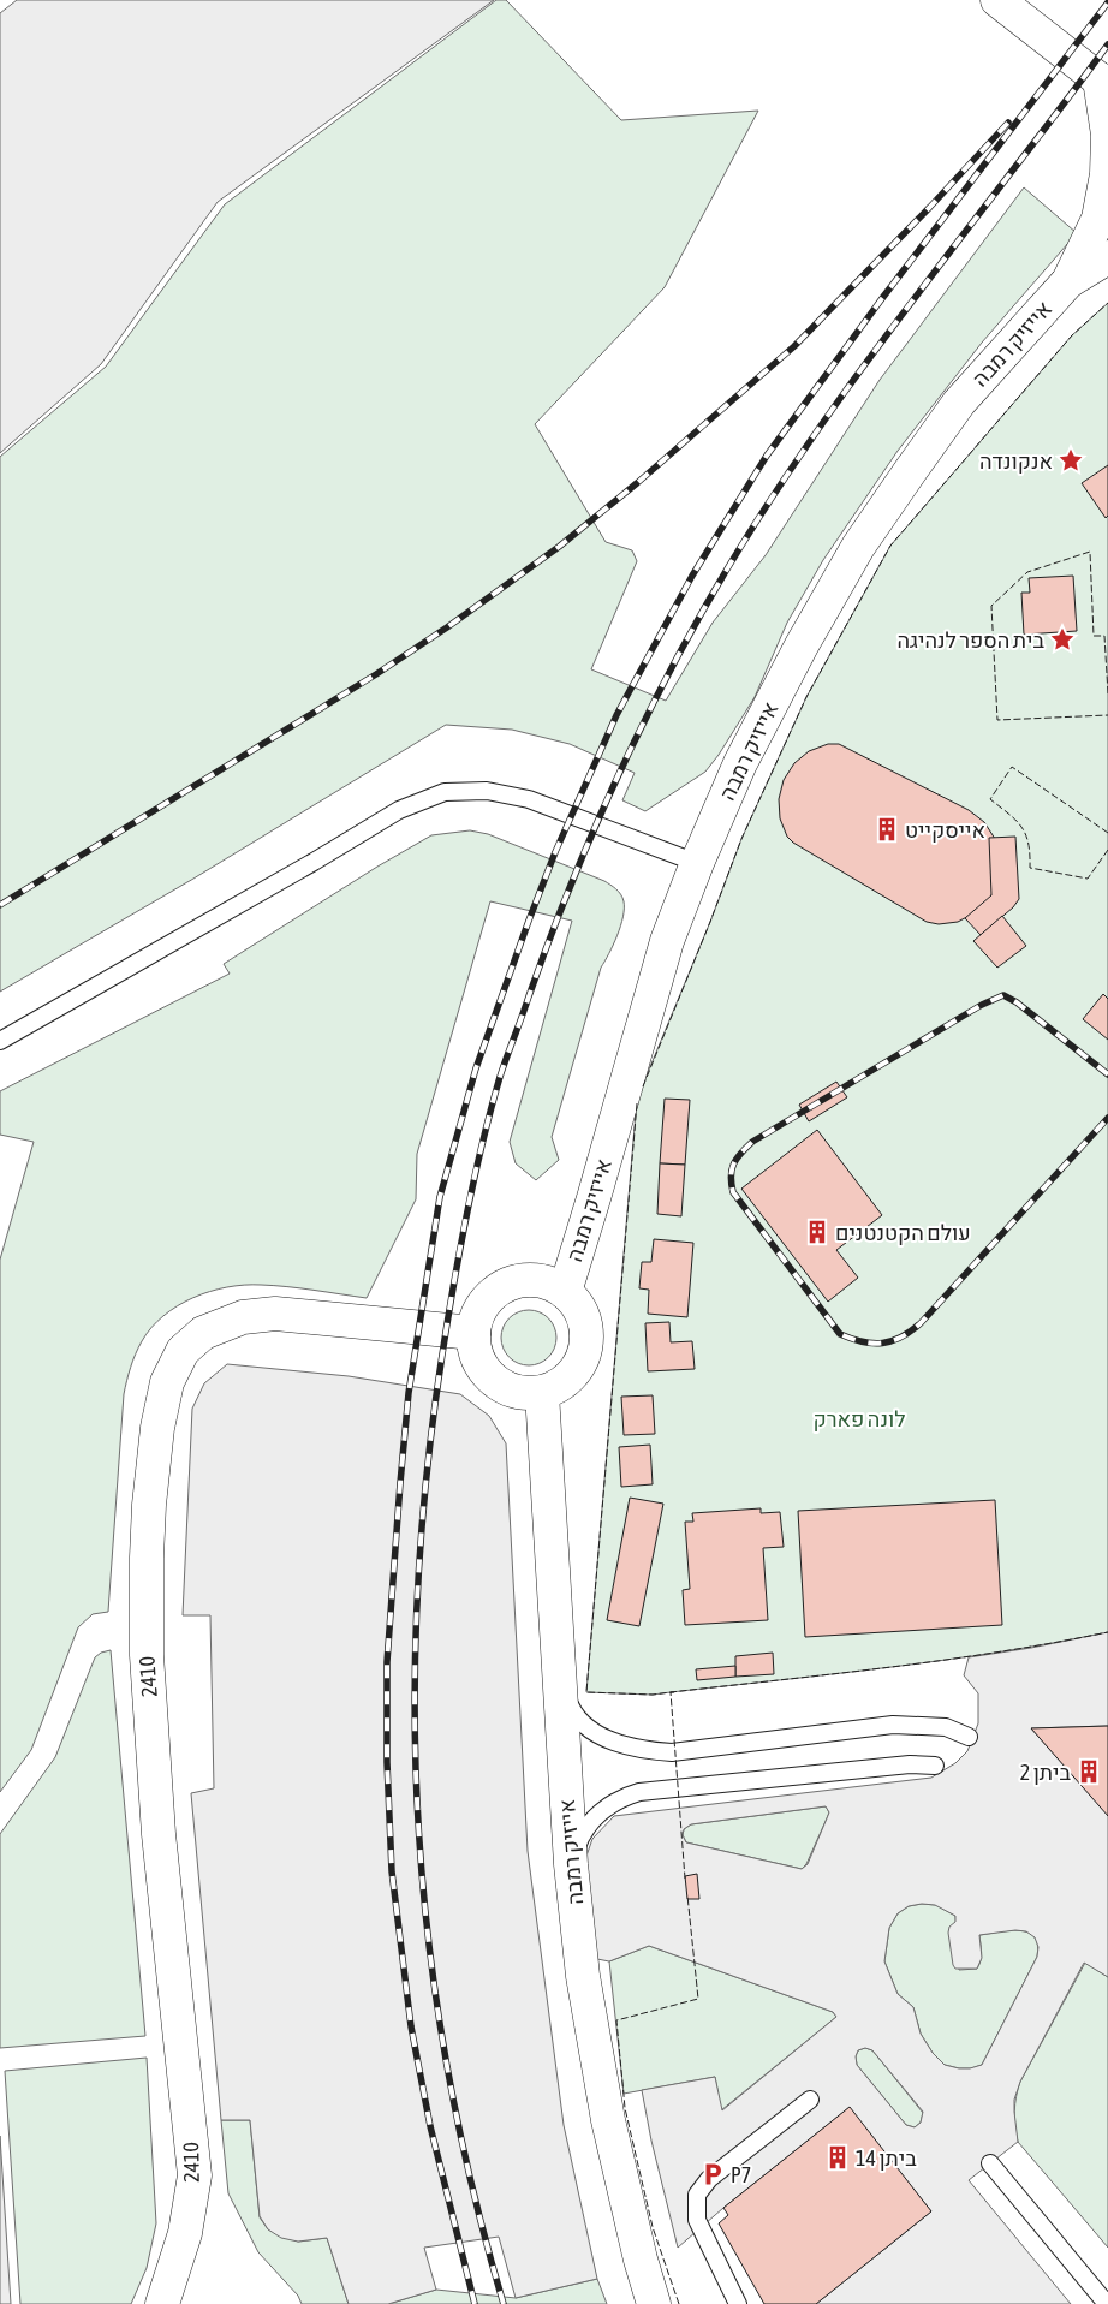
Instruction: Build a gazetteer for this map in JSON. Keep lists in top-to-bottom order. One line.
{"streets":{"street":["אייזיק רמבה","2410"]},"crossings":[["אייזיק רמבה","2410"]],"parks":["לונה פארק"],"places":{"place":["אנקונדה","בית הספר לנהיגה"],"building":["אייסקייט","עולם הקטנטנים","ביתן 2","ביתן 14"],"parking":["P7"]}}
